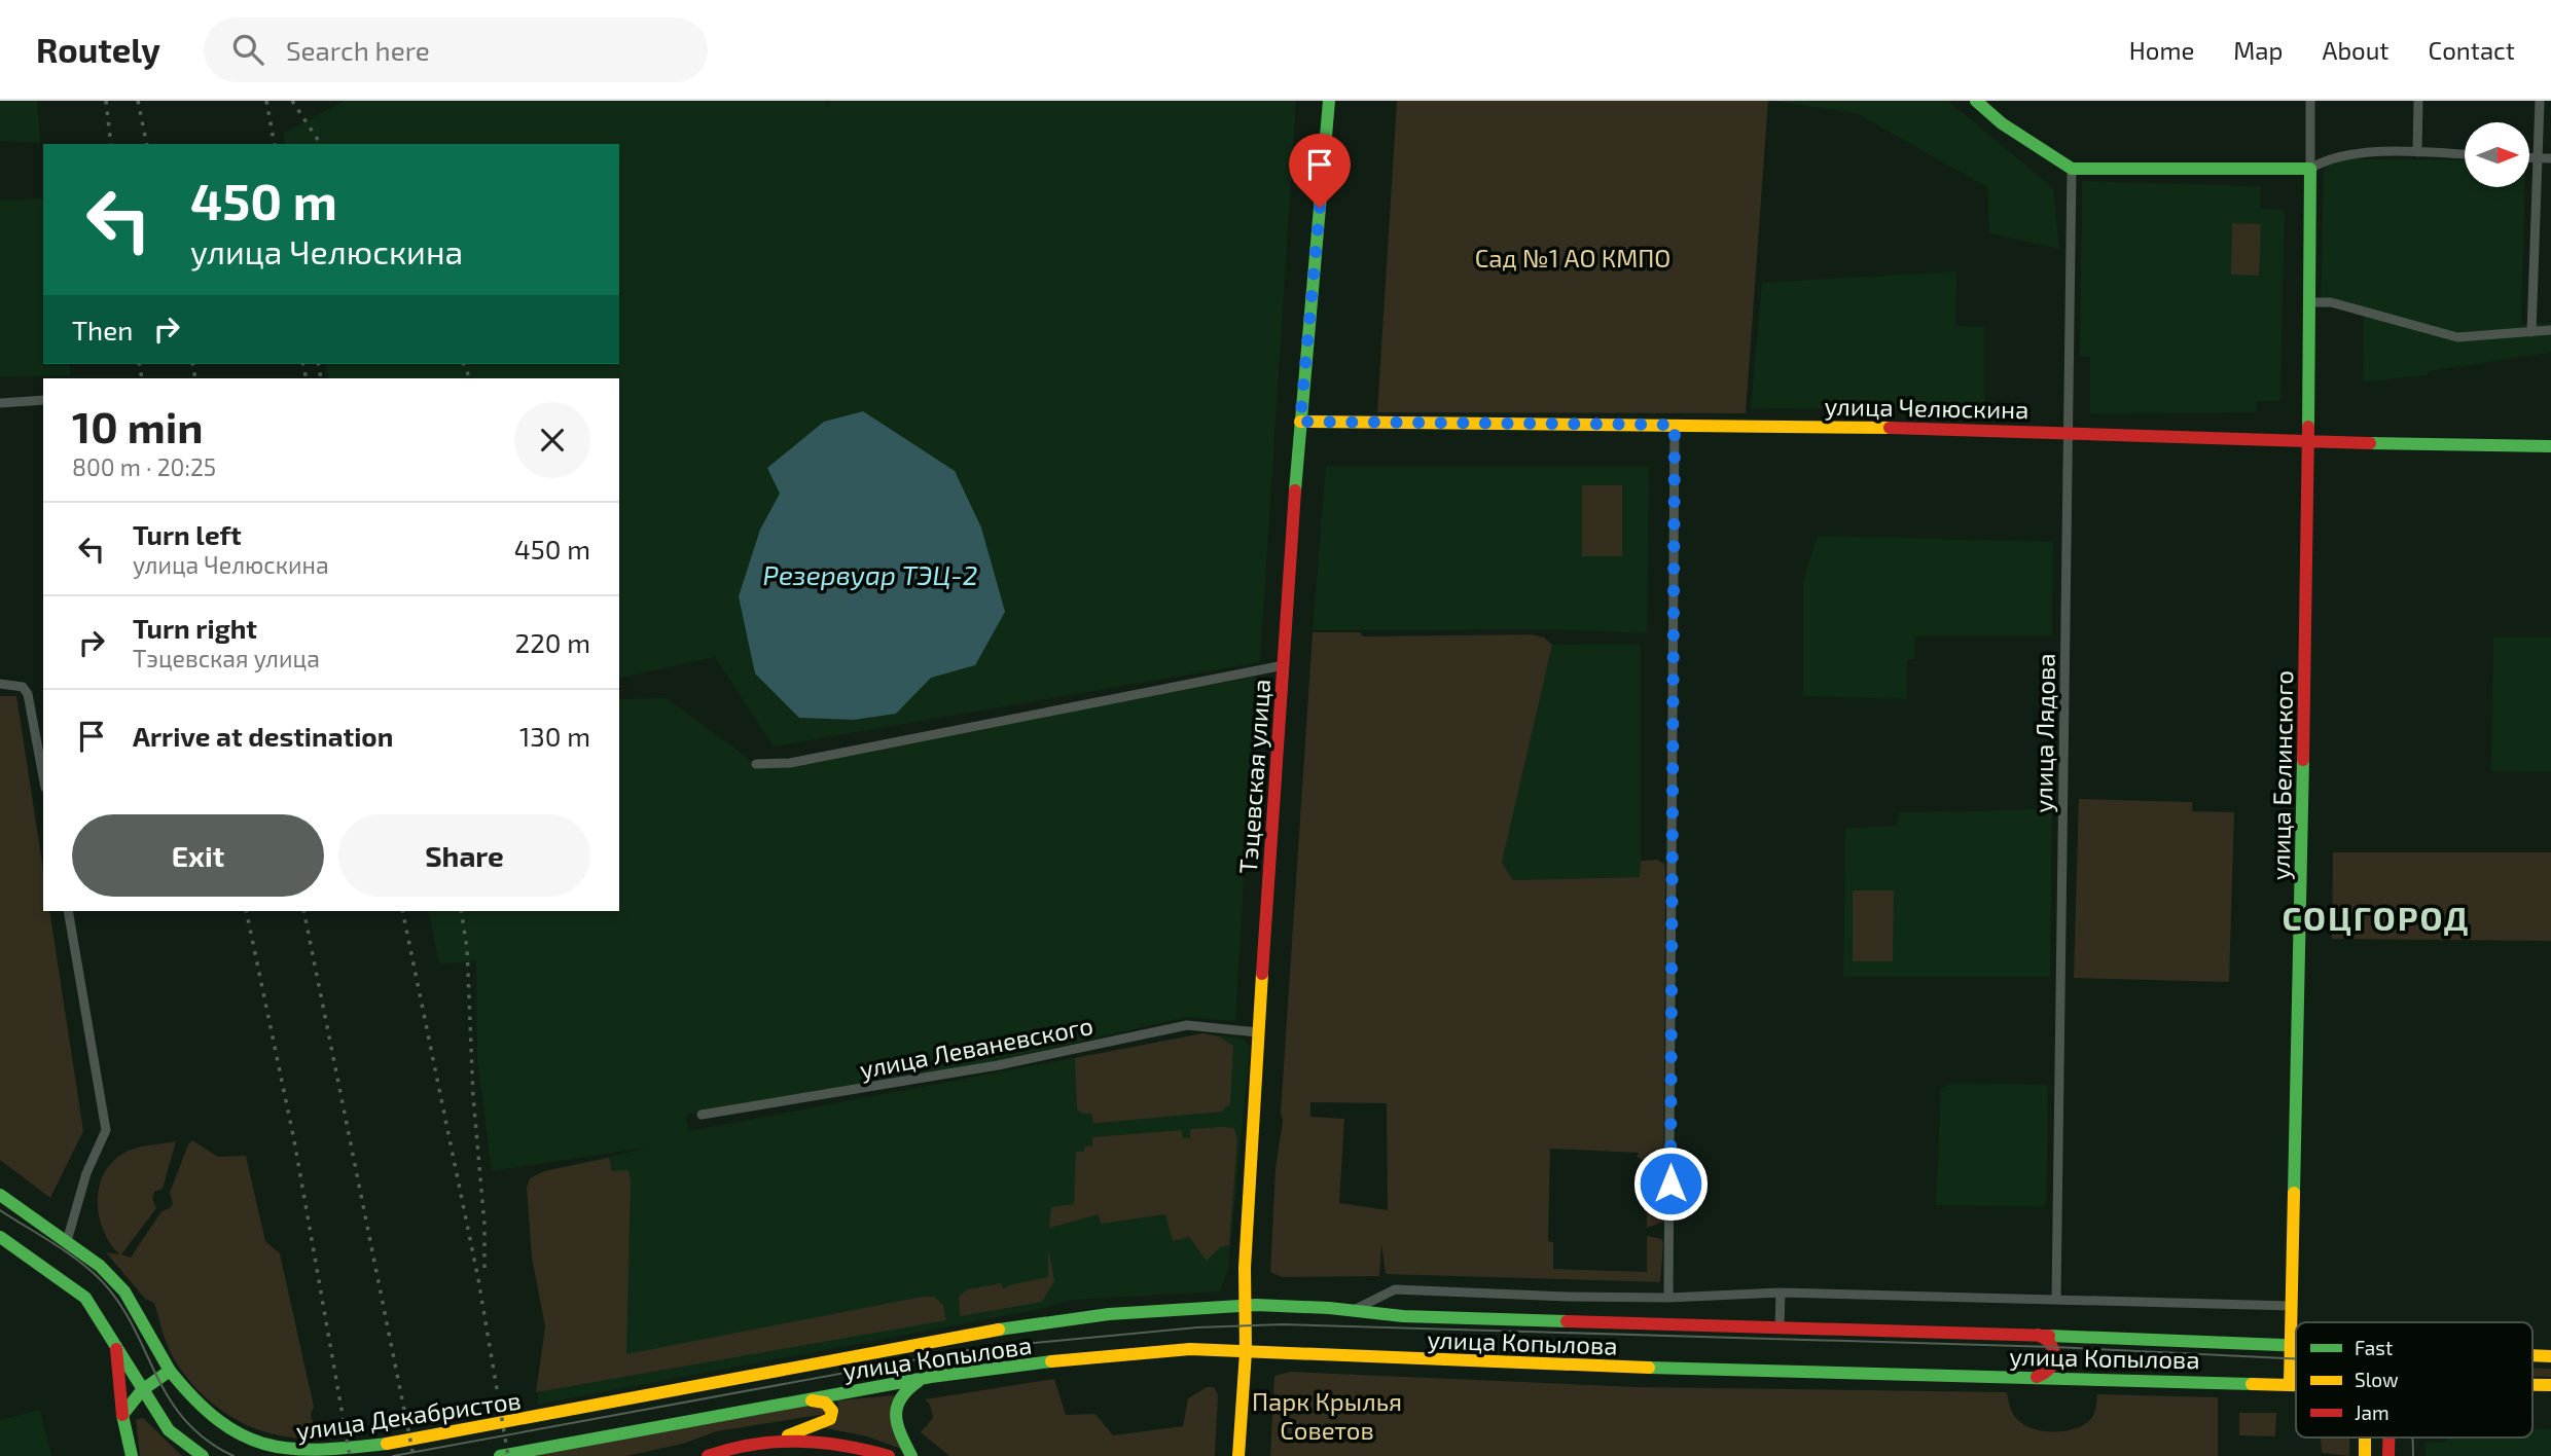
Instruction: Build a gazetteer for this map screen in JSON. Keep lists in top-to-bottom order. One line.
{"streets":{"main road":["улица Челюскина","улица Белинского","Тэцевская улица","улица Копылова","улица Декабристов"],"street":["улица Лядова","улица Леваневского"]},"crossings":[["улица Челюскина","улица Лядова"],["улица Челюскина","улица Белинского"],["улица Челюскина","Тэцевская улица"],["улица Лядова","улица Копылова"],["улица Белинского","улица Копылова"],["Тэцевская улица","улица Леваневского"],["Тэцевская улица","улица Копылова"],["улица Копылова","улица Декабристов"]],"districts":["СОЦГОРОД"],"water":["Резервуар ТЭЦ-2"],"parks":["Сад №1 АО КМПО","Парк Крылья Советов"],"legend":["Fast","Slow","Jam"],"north":"right","page":{"header":"Routely","search":"Search here","nav":["Home","Map","About","Contact"],"turn":["450 m","улица Челюскина"],"then":"Then","heading":["10 min","800 m · 20:25"],"list":[{"name":"Turn left","note":"улица Челюскина","value":"450 m"},{"name":"Turn right","note":"Тэцевская улица","value":"220 m"},{"name":"Arrive at destination","value":"130 m"}],"buttons":["Exit","Share"]}}
